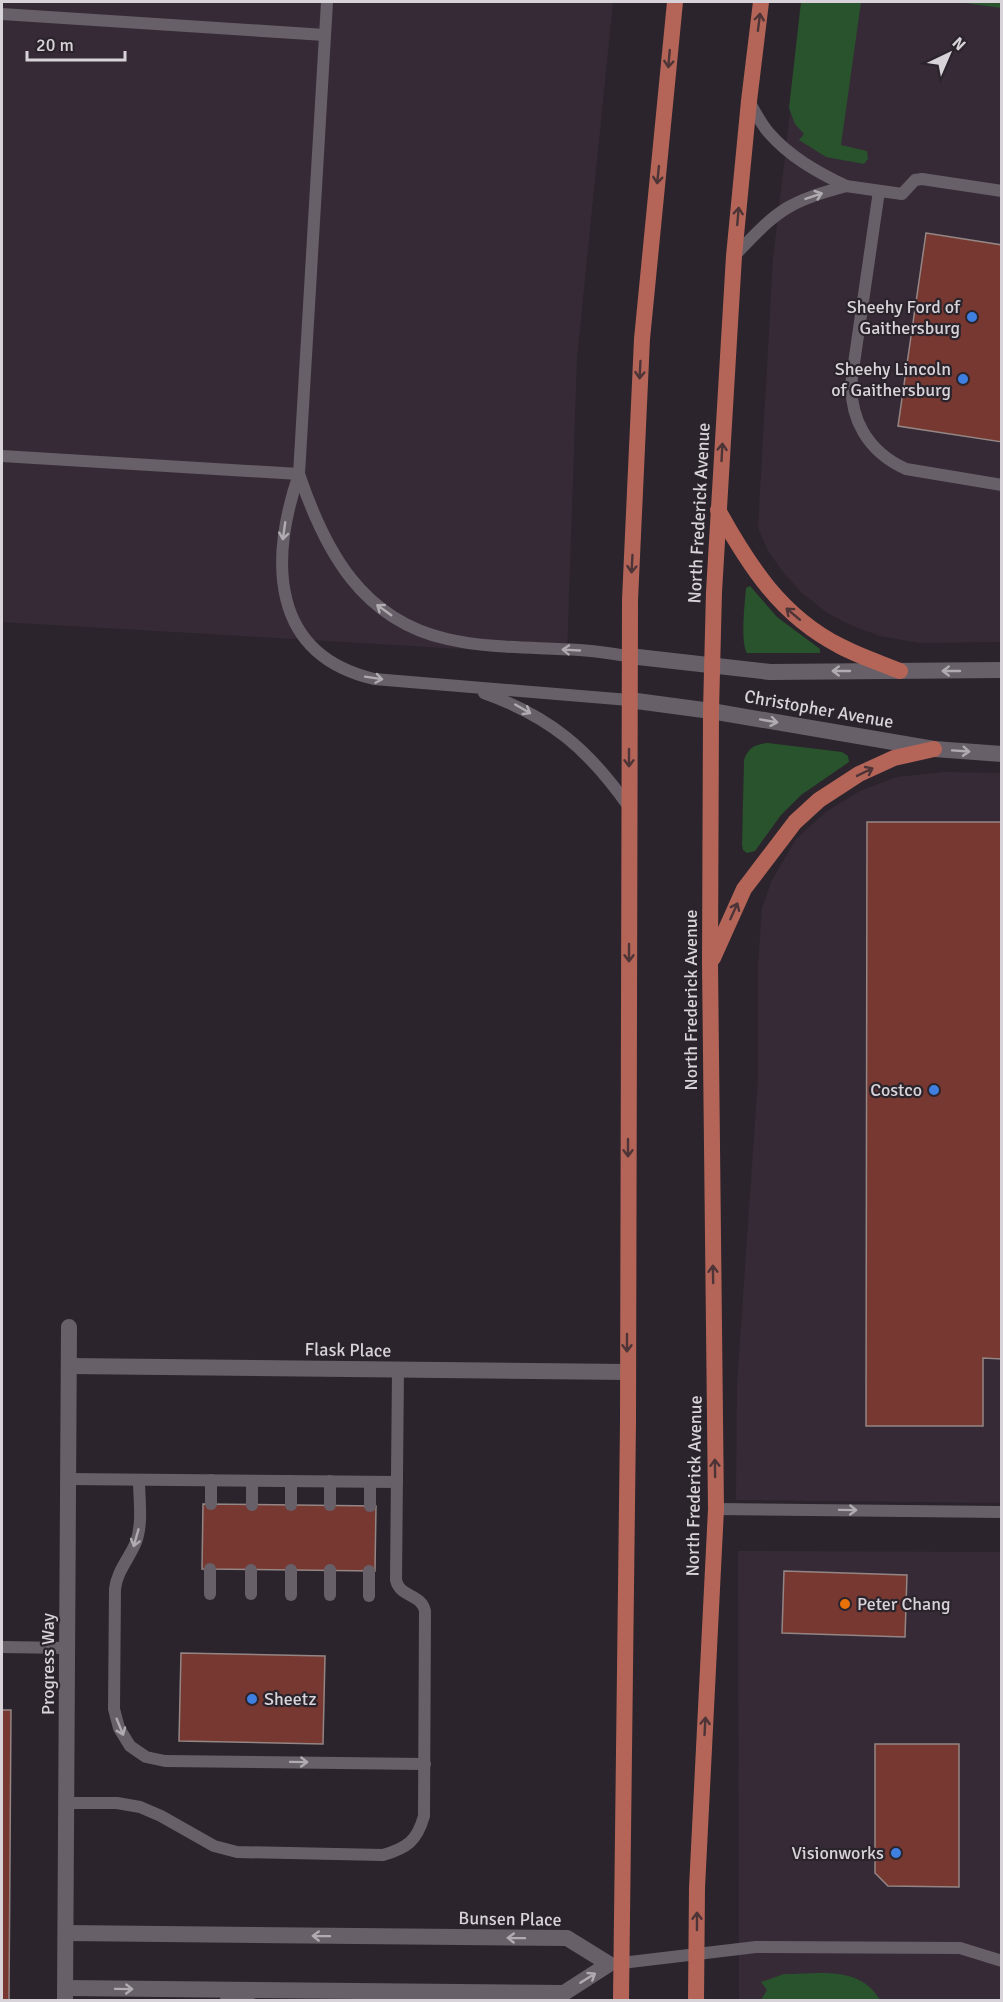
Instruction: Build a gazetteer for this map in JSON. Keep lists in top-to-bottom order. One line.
{"streets":{"main road":["North Frederick Avenue"],"street":["Christopher Avenue","Flask Place","Progress Way","Bunsen Place"]},"crossings":[["North Frederick Avenue","Christopher Avenue"],["Flask Place","Progress Way"],["Progress Way","Bunsen Place"]],"places":["Sheehy Ford of Gaithersburg","Sheehy Lincoln of Gaithersburg","Costco","Peter Chang","Sheetz","Visionworks"],"scale_bar":"20 m","north":"top right"}
